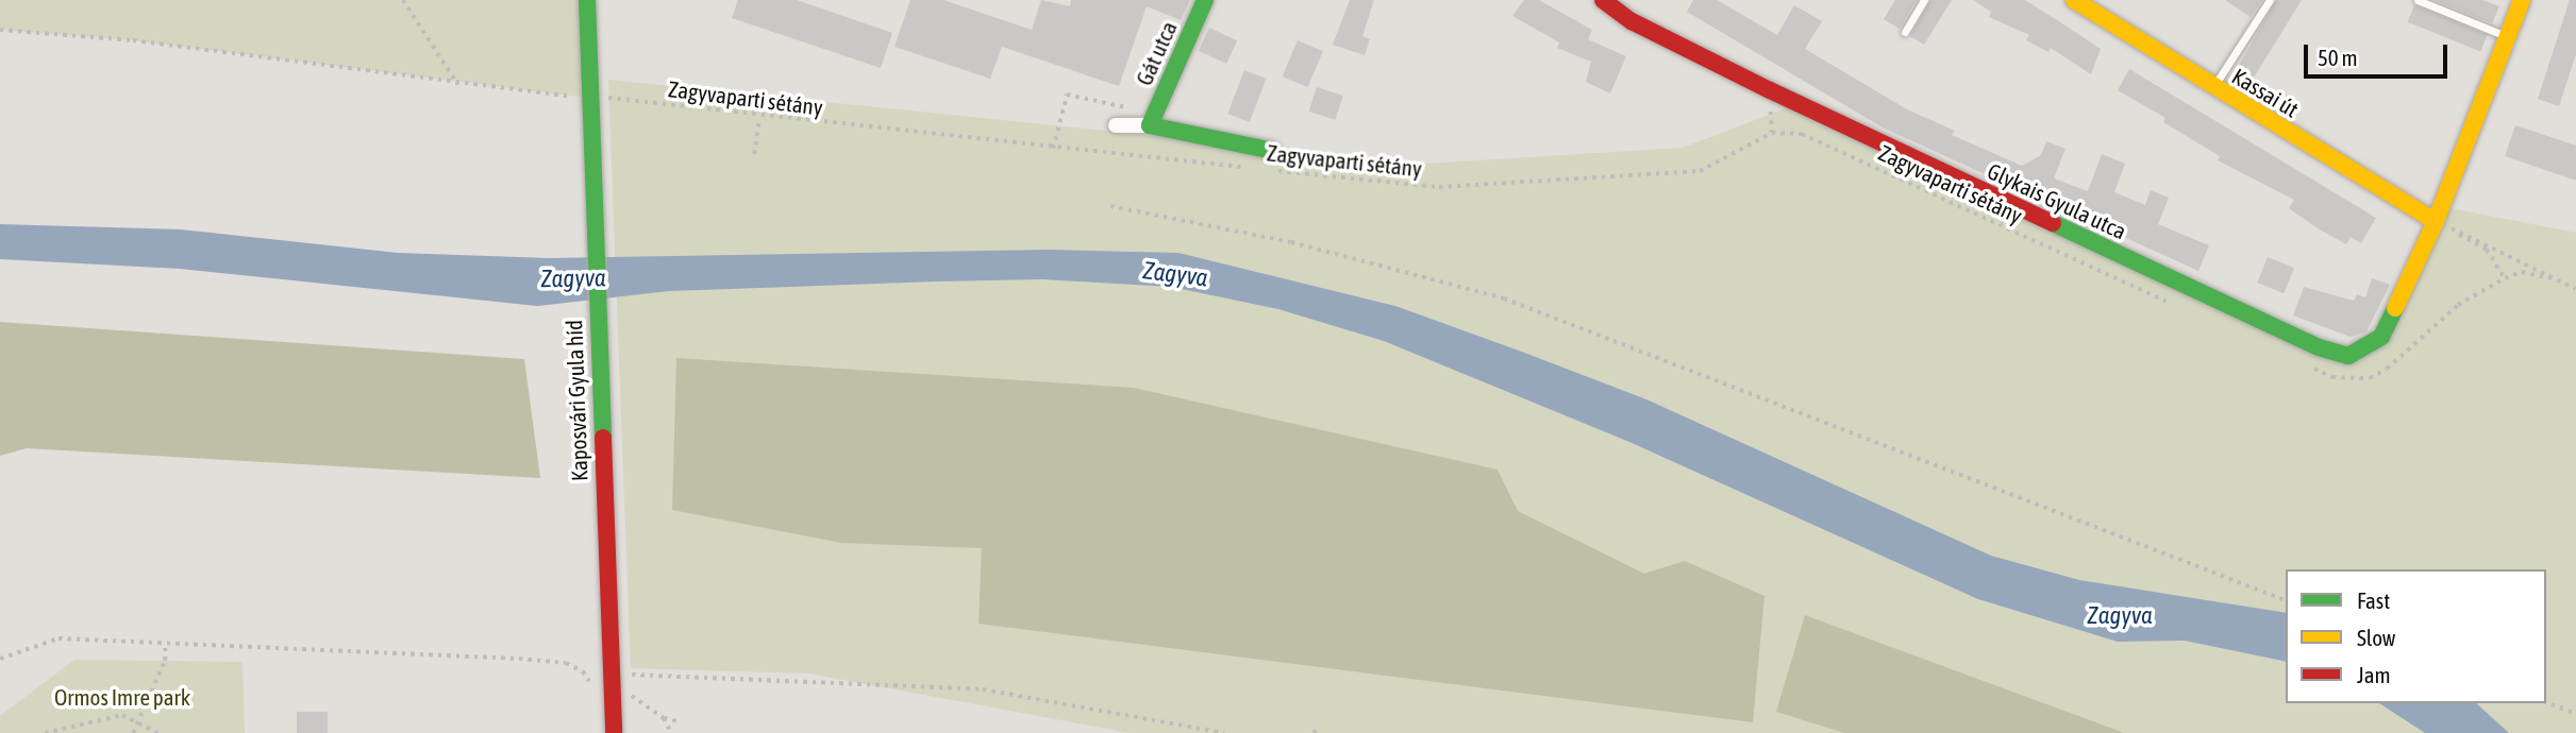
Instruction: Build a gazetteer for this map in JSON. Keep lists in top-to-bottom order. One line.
{"streets":{"street":["Gát utca","Kassai út","Glykais Gyula utca","Kaposvári Gyula híd"],"path":["Zagyvaparti sétány"]},"crossings":[["Kassai út","Glykais Gyula utca"],["Zagyvaparti sétány","Kaposvári Gyula híd"]],"water":["Zagyva"],"parks":["Ormos Imre park"],"legend":["Fast","Slow","Jam"],"scale_bar":"50 m"}
